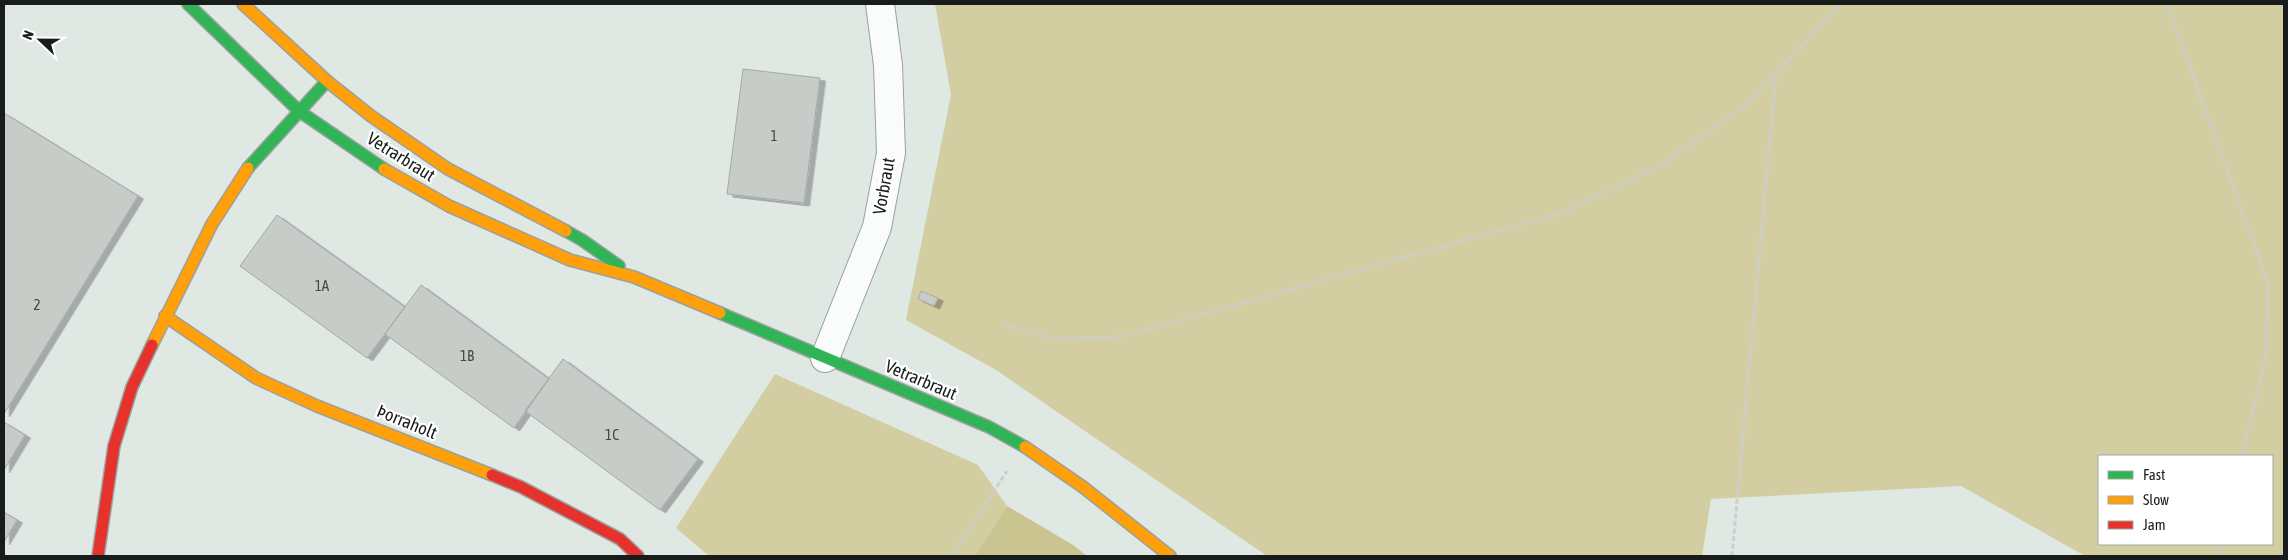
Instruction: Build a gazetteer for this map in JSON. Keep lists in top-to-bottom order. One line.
{"streets":{"street":["Vetrarbraut","Vorbraut","Þorraholt"]},"crossings":[["Vetrarbraut","Vorbraut"]],"house_numbers":["1","1A","2","1B","1C"],"legend":["Fast","Slow","Jam"],"north":"left"}
